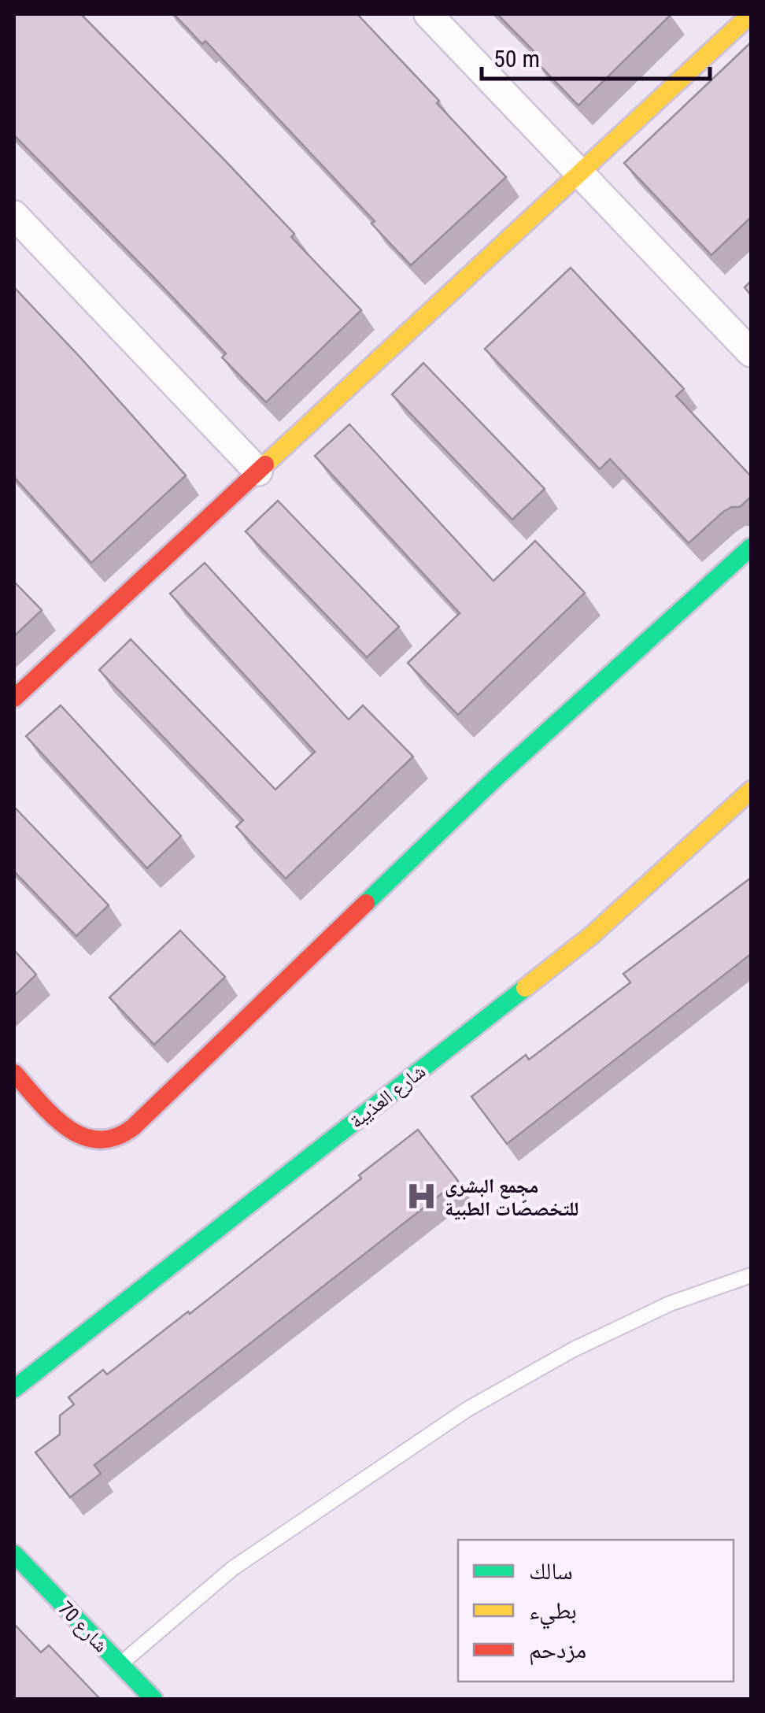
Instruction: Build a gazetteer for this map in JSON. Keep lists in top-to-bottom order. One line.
{"streets":{"street":["شارع العذيبة","شارع 70"]},"places":{"hospital":["مجمع البشرى للتخصصّات الطبية"]},"legend":["سالك","بطيء","مزدحم"],"scale_bar":"50 m"}
